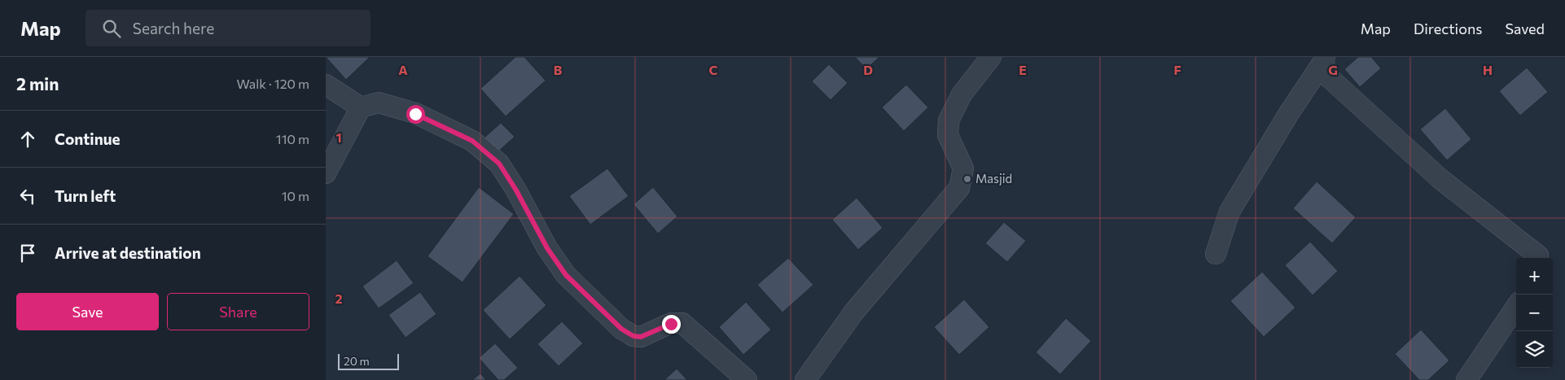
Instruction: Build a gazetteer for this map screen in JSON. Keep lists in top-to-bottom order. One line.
{"places":["Masjid"],"scale_bar":"20 m","page":{"header":"Map","search":"Search here","nav":["Map","Directions","Saved"],"heading":["2 min","Walk · 120 m"],"list":[["Continue","110 m"],["Turn left","10 m"],"Arrive at destination"],"map_buttons":["+","−"],"buttons":["Save","Share"],"scale":"20 m"},"grid":{"columns":["A","B","C","D","E","F","G","H"],"rows":["1","2"]}}
